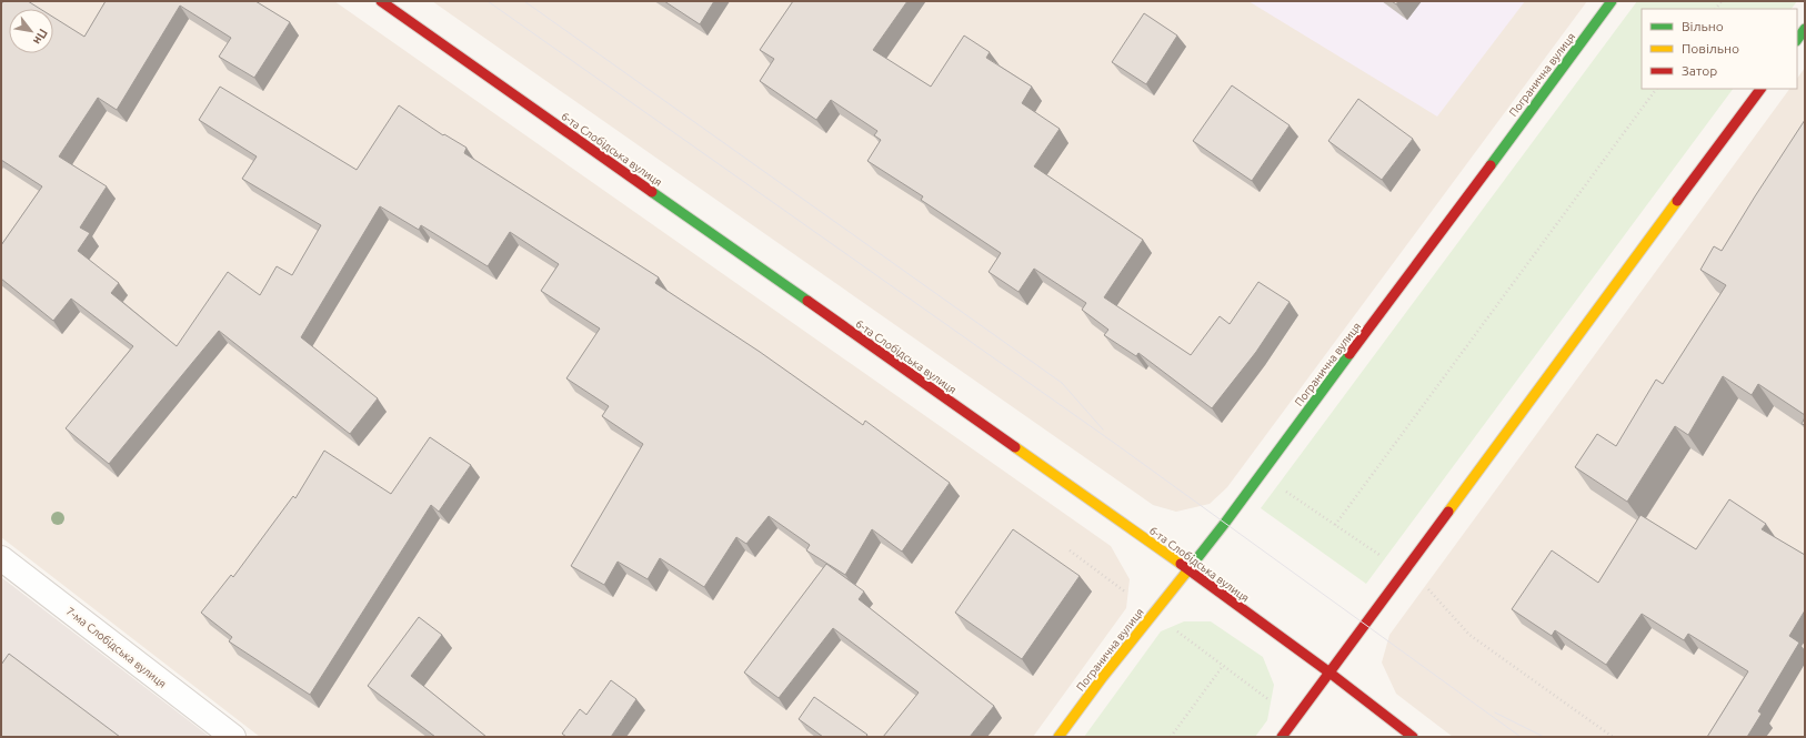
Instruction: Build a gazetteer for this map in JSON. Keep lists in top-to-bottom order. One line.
{"streets":{"main road":["Погранична вулиця","6-та Слобідська вулиця"],"street":["7-ма Слобідська вулиця"]},"crossings":[["Погранична вулиця","6-та Слобідська вулиця"]],"legend":["Вільно","Повільно","Затор"],"north":"bottom right"}
